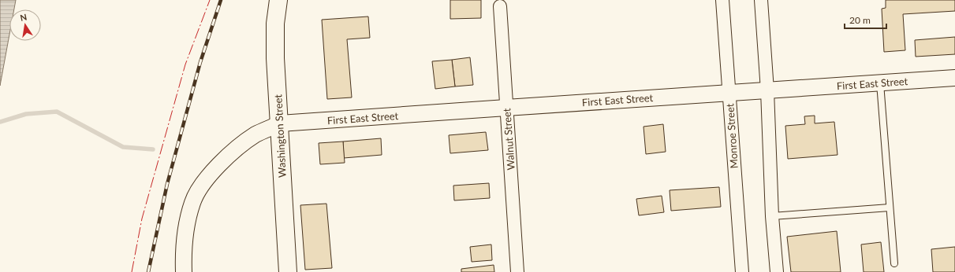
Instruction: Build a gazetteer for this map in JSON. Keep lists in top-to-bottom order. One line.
{"streets":{"main road":["Washington Street"],"street":["First East Street","Monroe Street","Walnut Street"]},"crossings":[["First East Street","Washington Street"],["First East Street","Monroe Street"],["First East Street","Walnut Street"]],"scale_bar":"20 m","north":"top"}
